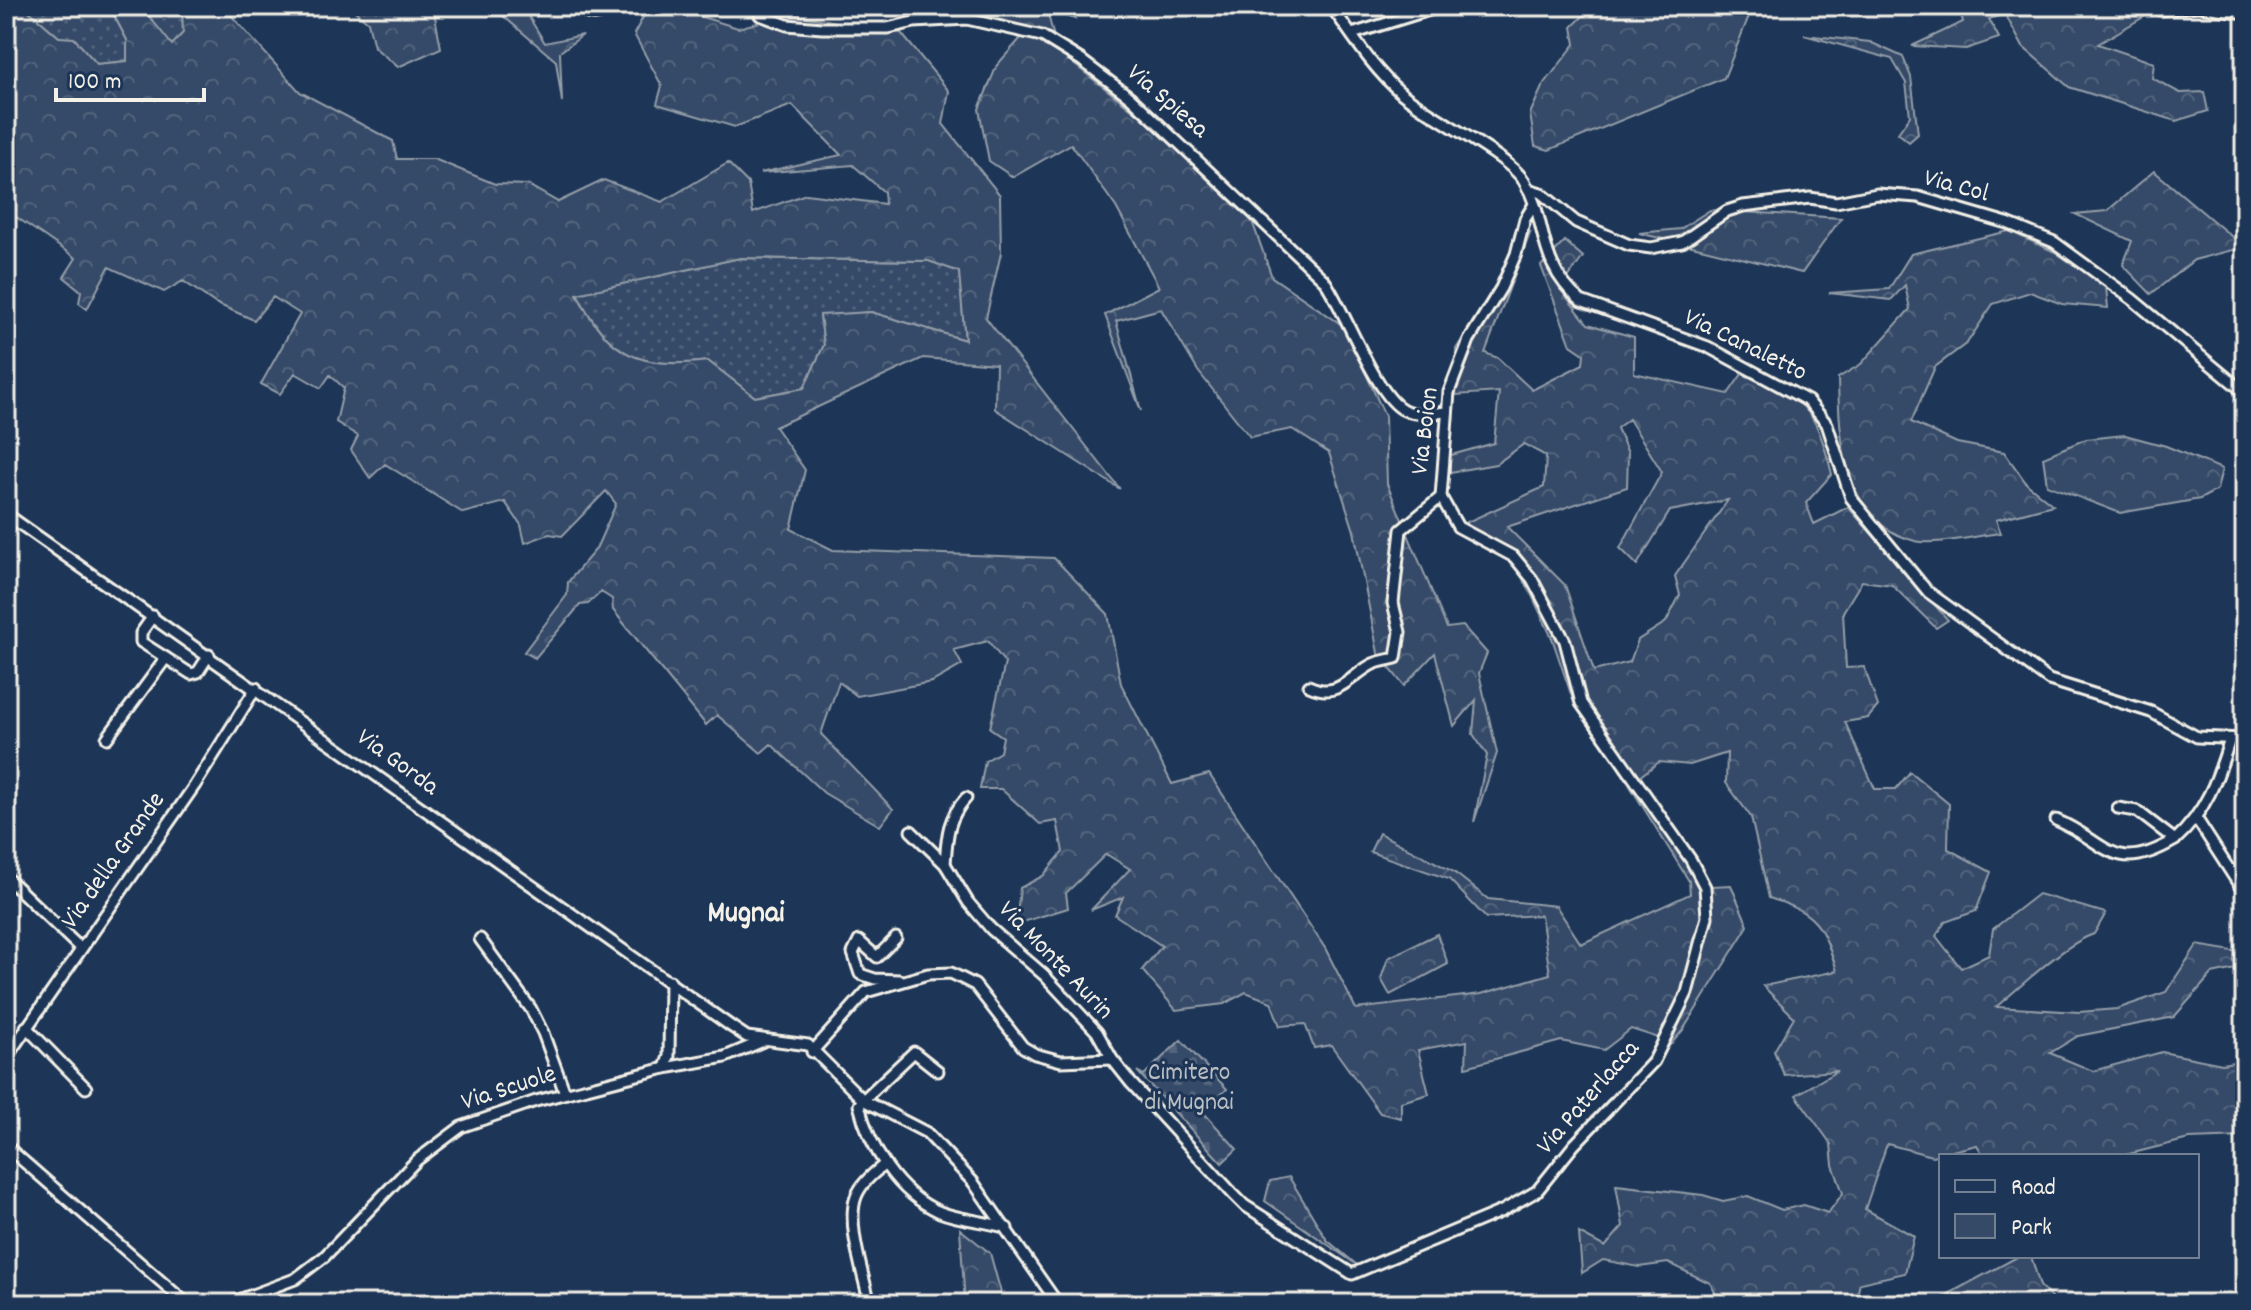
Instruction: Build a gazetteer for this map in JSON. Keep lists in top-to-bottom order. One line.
{"streets":{"street":["Via Spiesa","Via Col","Via Canaletto","Via Boion","Via Gorda","Via della Grande","Via Monte Aurin","Via Scuole","Via Paterlacca"]},"crossings":[["Via Spiesa","Via Boion"],["Via Col","Via Canaletto"],["Via Canaletto","Via Boion"],["Via Boion","Via Paterlacca"],["Via Gorda","Via della Grande"],["Via Gorda","Via Scuole"],["Via Monte Aurin","Via Paterlacca"]],"districts":["Mugnai"],"parks":["Cimitero di Mugnai"],"legend":["Road","Park"],"scale_bar":"100 m"}
